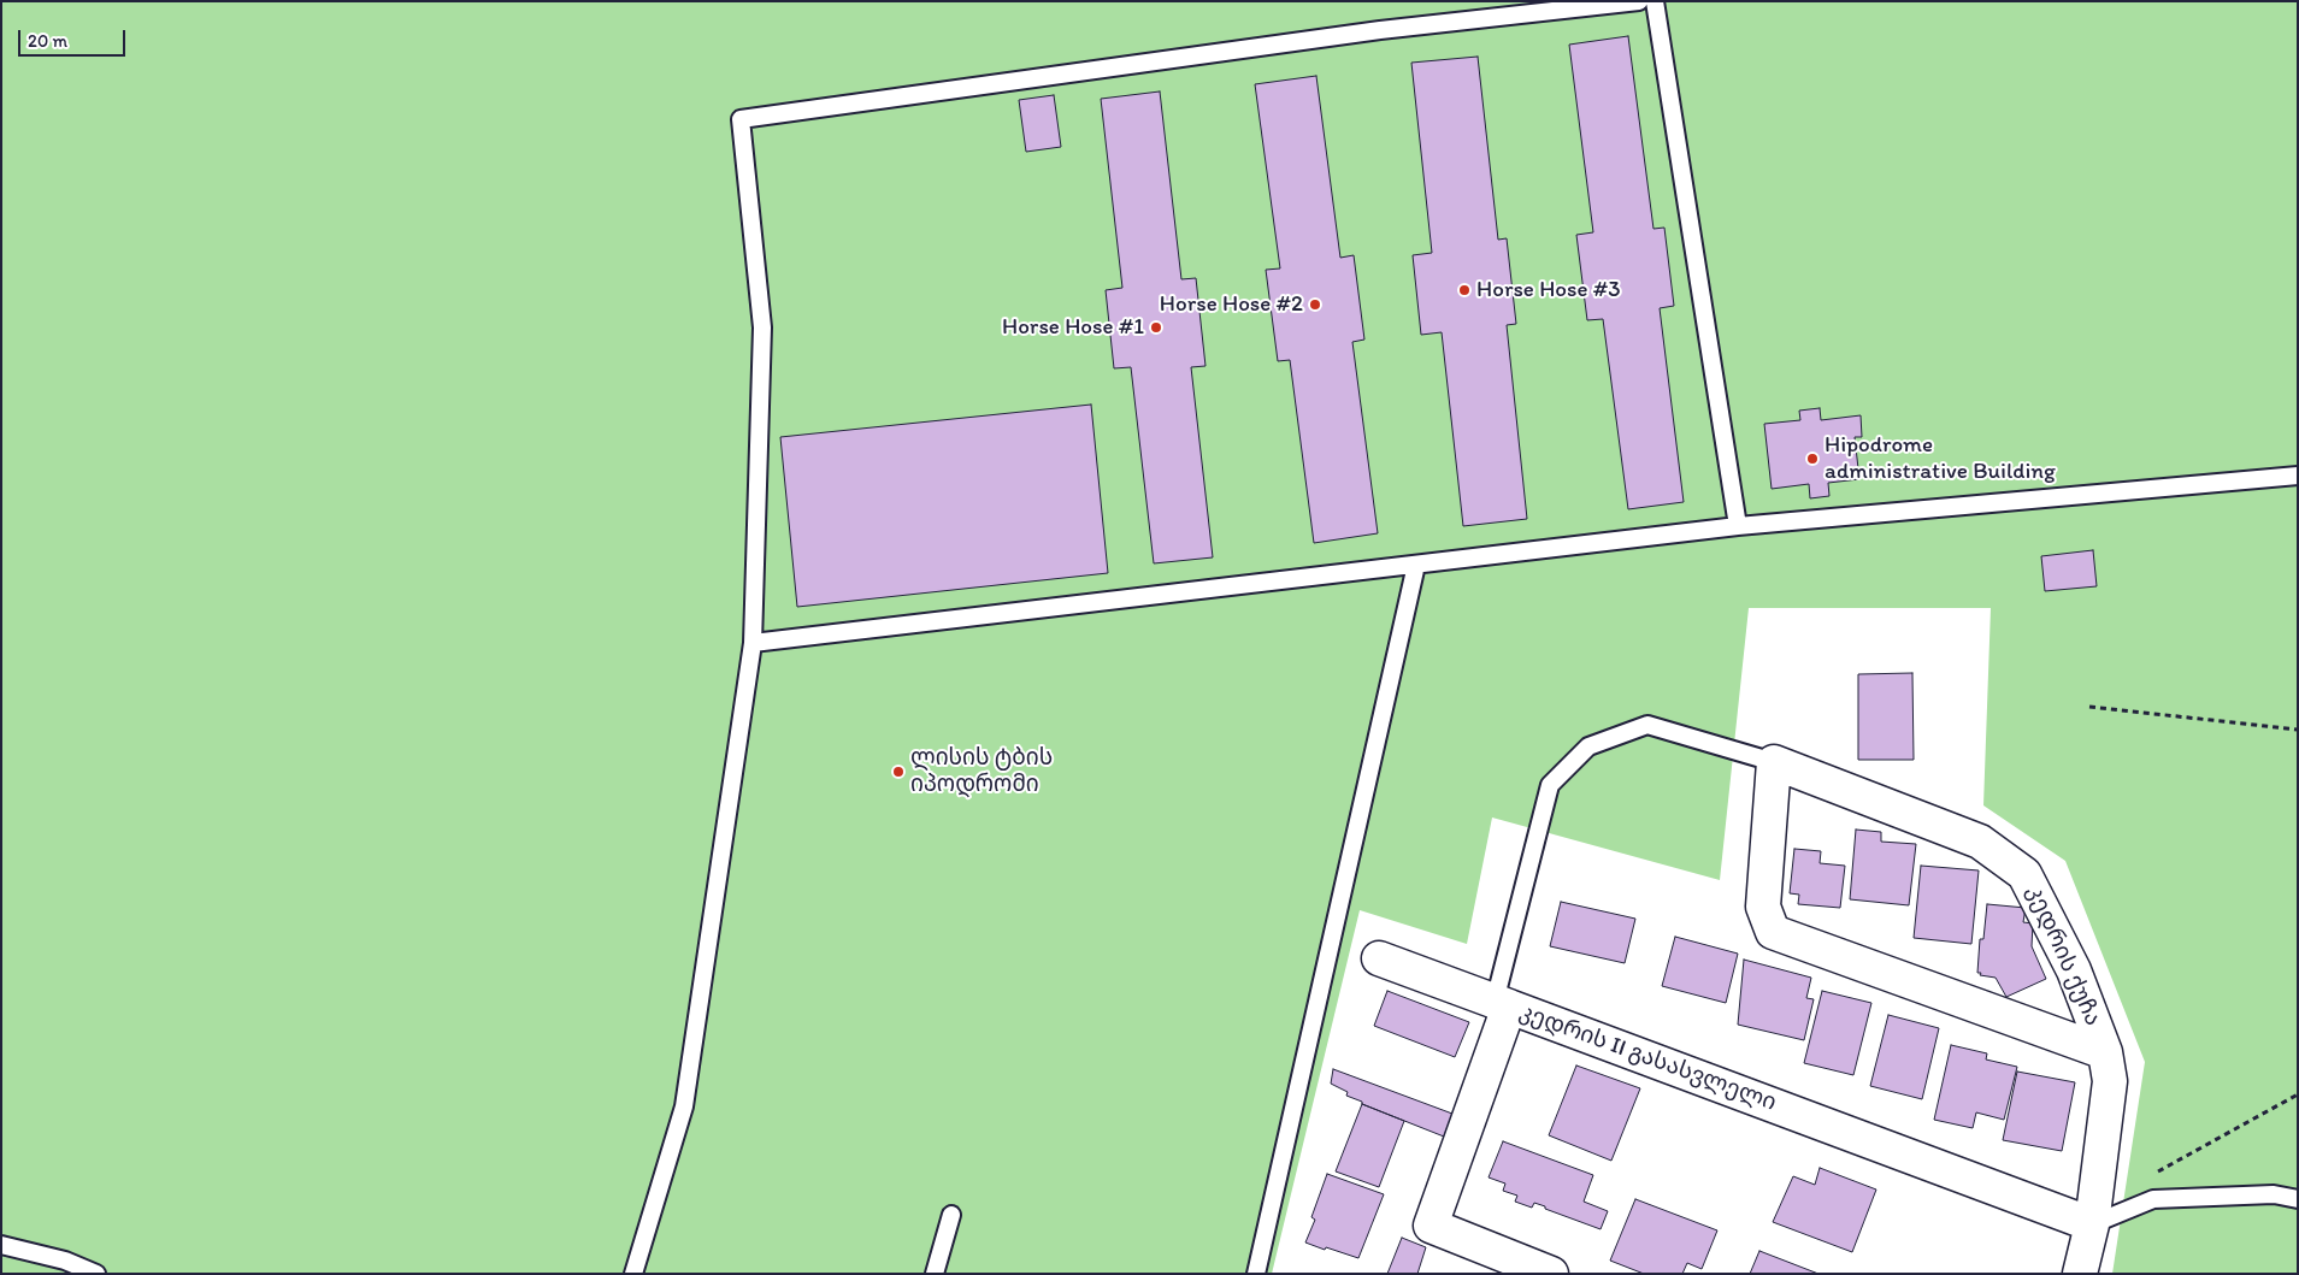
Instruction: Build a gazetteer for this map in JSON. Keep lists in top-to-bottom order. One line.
{"streets":{"street":["კედრის ქუჩა","კედრის II გასასვლელი"]},"crossings":[["კედრის ქუჩა","კედრის II გასასვლელი"]],"places":["Horse Hose #3","Horse Hose #2","Horse Hose #1","Hipodrome administrative Building","ლისის ტბის იპოდრომი"],"scale_bar":"20 m"}
